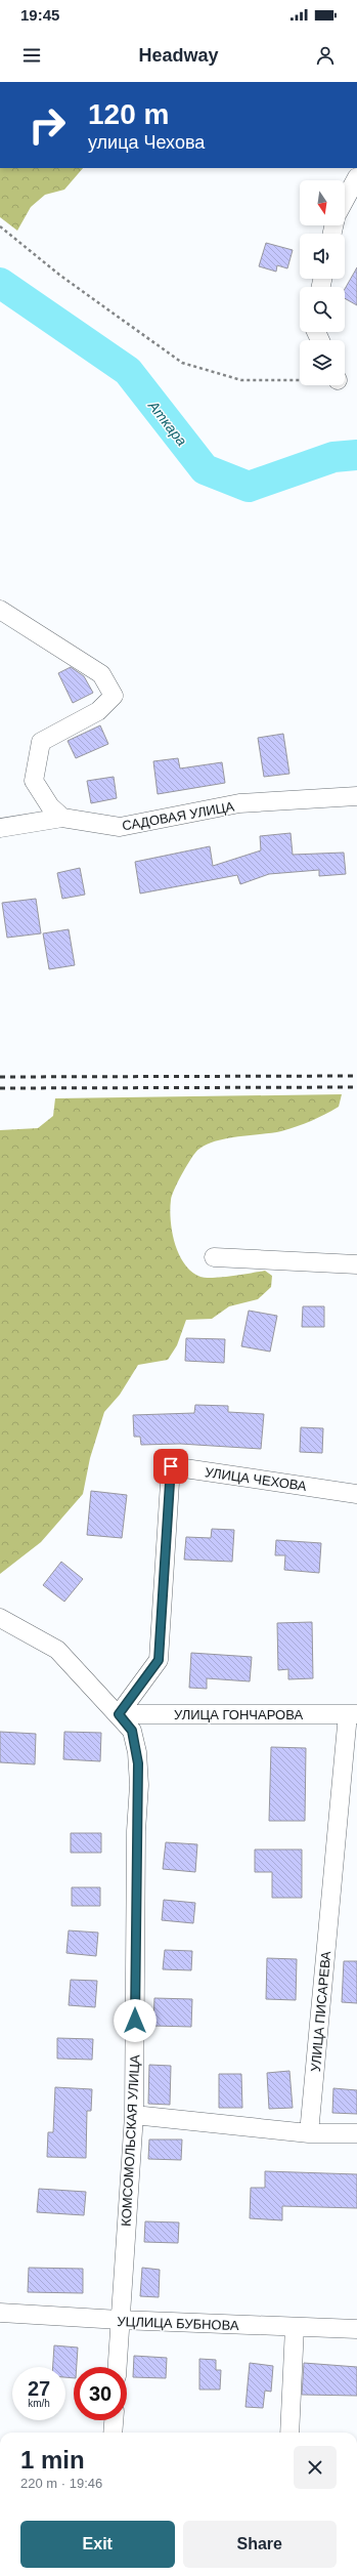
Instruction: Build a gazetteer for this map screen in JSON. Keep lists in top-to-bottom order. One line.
{"streets":{"street":["САДОВАЯ УЛИЦА","УЛИЦА ЧЕХОВА","УЛИЦА ГОНЧАРОВА","УЛИЦА ПИСАРЕВА","КОМСОМОЛЬСКАЯ УЛИЦА","УЦЛИЦА БУБНОВА"]},"crossings":[["УЛИЦА ЧЕХОВА","УЛИЦА ГОНЧАРОВА"],["УЛИЦА ЧЕХОВА","КОМСОМОЛЬСКАЯ УЛИЦА"],["УЛИЦА ГОНЧАРОВА","УЛИЦА ПИСАРЕВА"],["УЛИЦА ГОНЧАРОВА","КОМСОМОЛЬСКАЯ УЛИЦА"],["КОМСОМОЛЬСКАЯ УЛИЦА","УЦЛИЦА БУБНОВА"]],"water":["Аткара"],"north":"bottom","page":{"status":"19:45","header":"Headway","turn":["120 m","улица Чехова"],"speed":"27 km/h","limit":"30","heading":["1 min","220 m · 19:46"],"buttons":["Exit","Share"]}}
